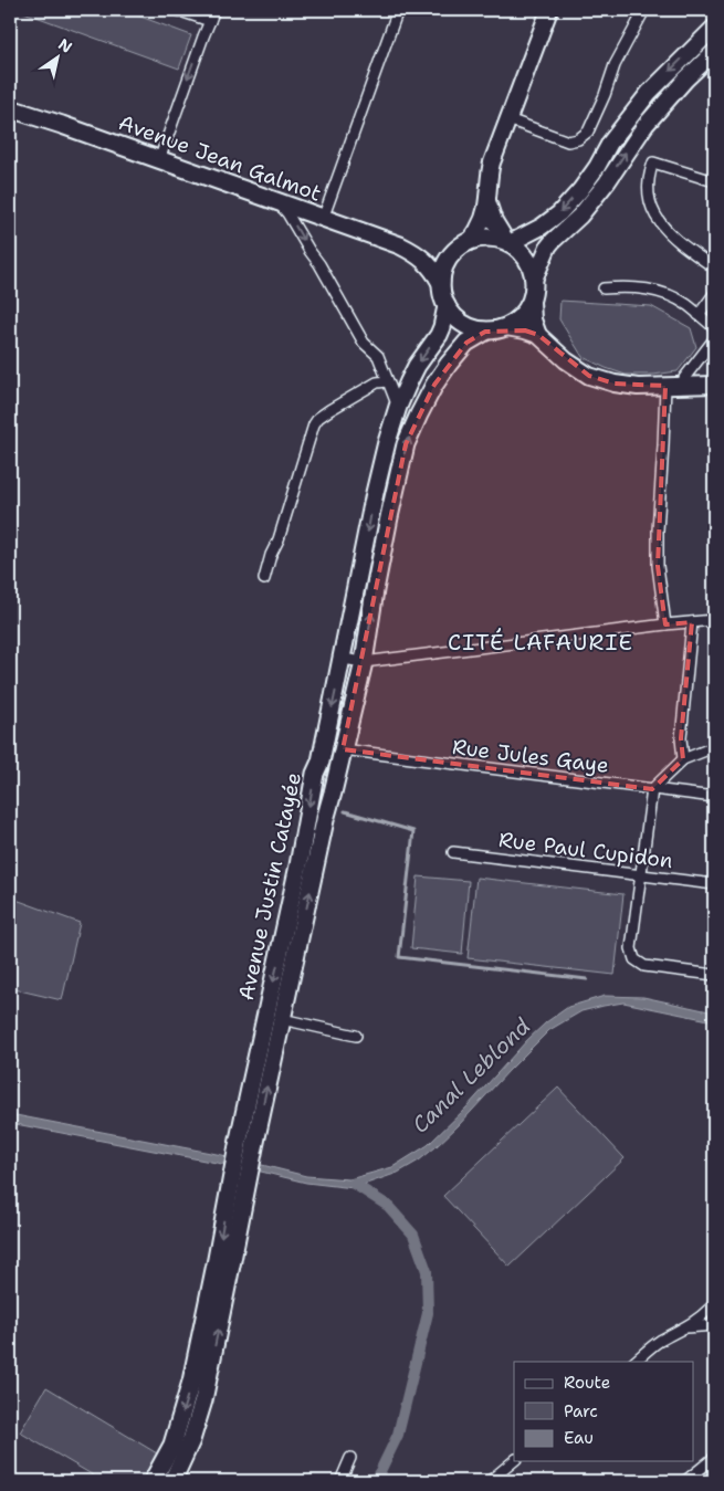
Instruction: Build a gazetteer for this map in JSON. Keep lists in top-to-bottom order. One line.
{"streets":{"main road":["Avenue Jean Galmot","Avenue Justin Catayée"],"street":["Rue Jules Gaye","Rue Paul Cupidon"]},"crossings":[["Avenue Jean Galmot","Avenue Justin Catayée"],["Rue Jules Gaye","Avenue Justin Catayée"]],"districts":["CITÉ LAFAURIE"],"water":["Canal Leblond"],"legend":["Route","Parc","Eau"],"north":"top right"}
